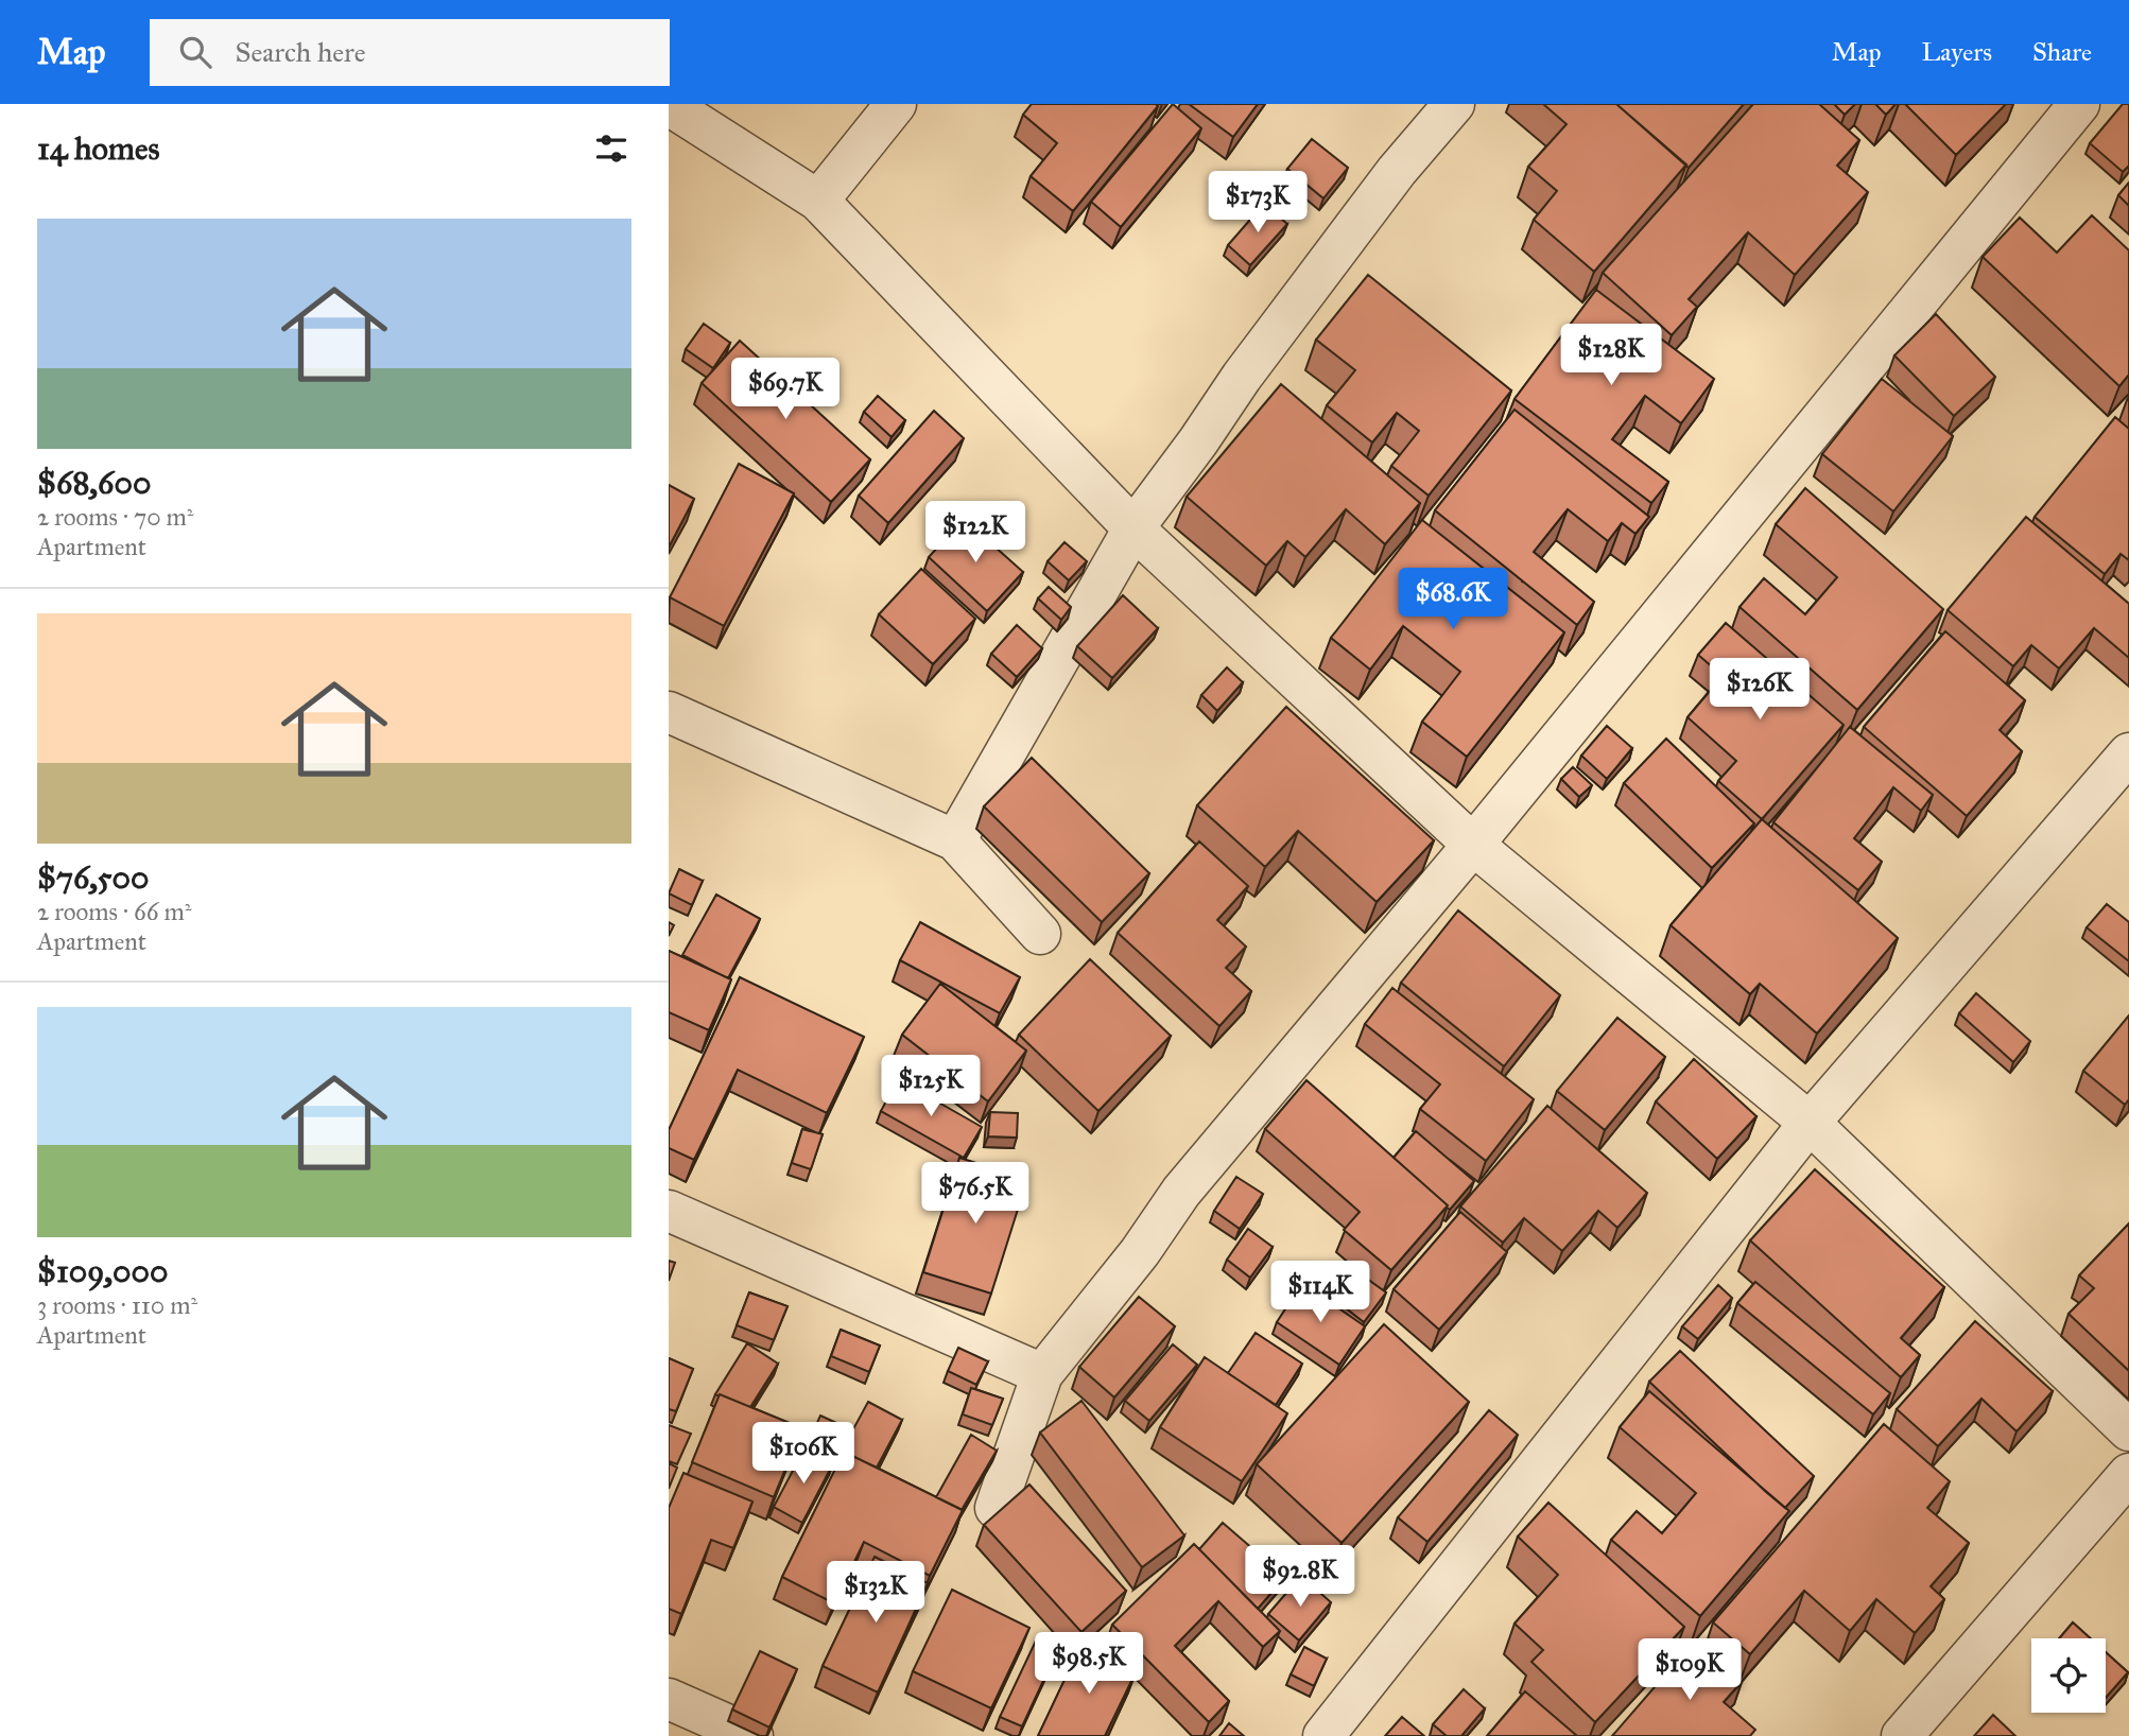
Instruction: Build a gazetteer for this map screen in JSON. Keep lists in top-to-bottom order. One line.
{"page":{"header":"Map","search":"Search here","nav":["Map","Layers","Share"],"heading":"14 homes","price":["$173K","$128K","$69.7K","$122K","$68.6K","$126K","$125K","$76.5K","$114K","$106K","$92.8K","$132K","$98.5K","$109K"],"list":[{"name":"$68,600","note":"2 rooms · 70 m² · Apartment"},{"name":"$76,500","note":"2 rooms · 66 m² · Apartment"},{"name":"$109,000","note":"3 rooms · 110 m² · Apartment"}]}}
